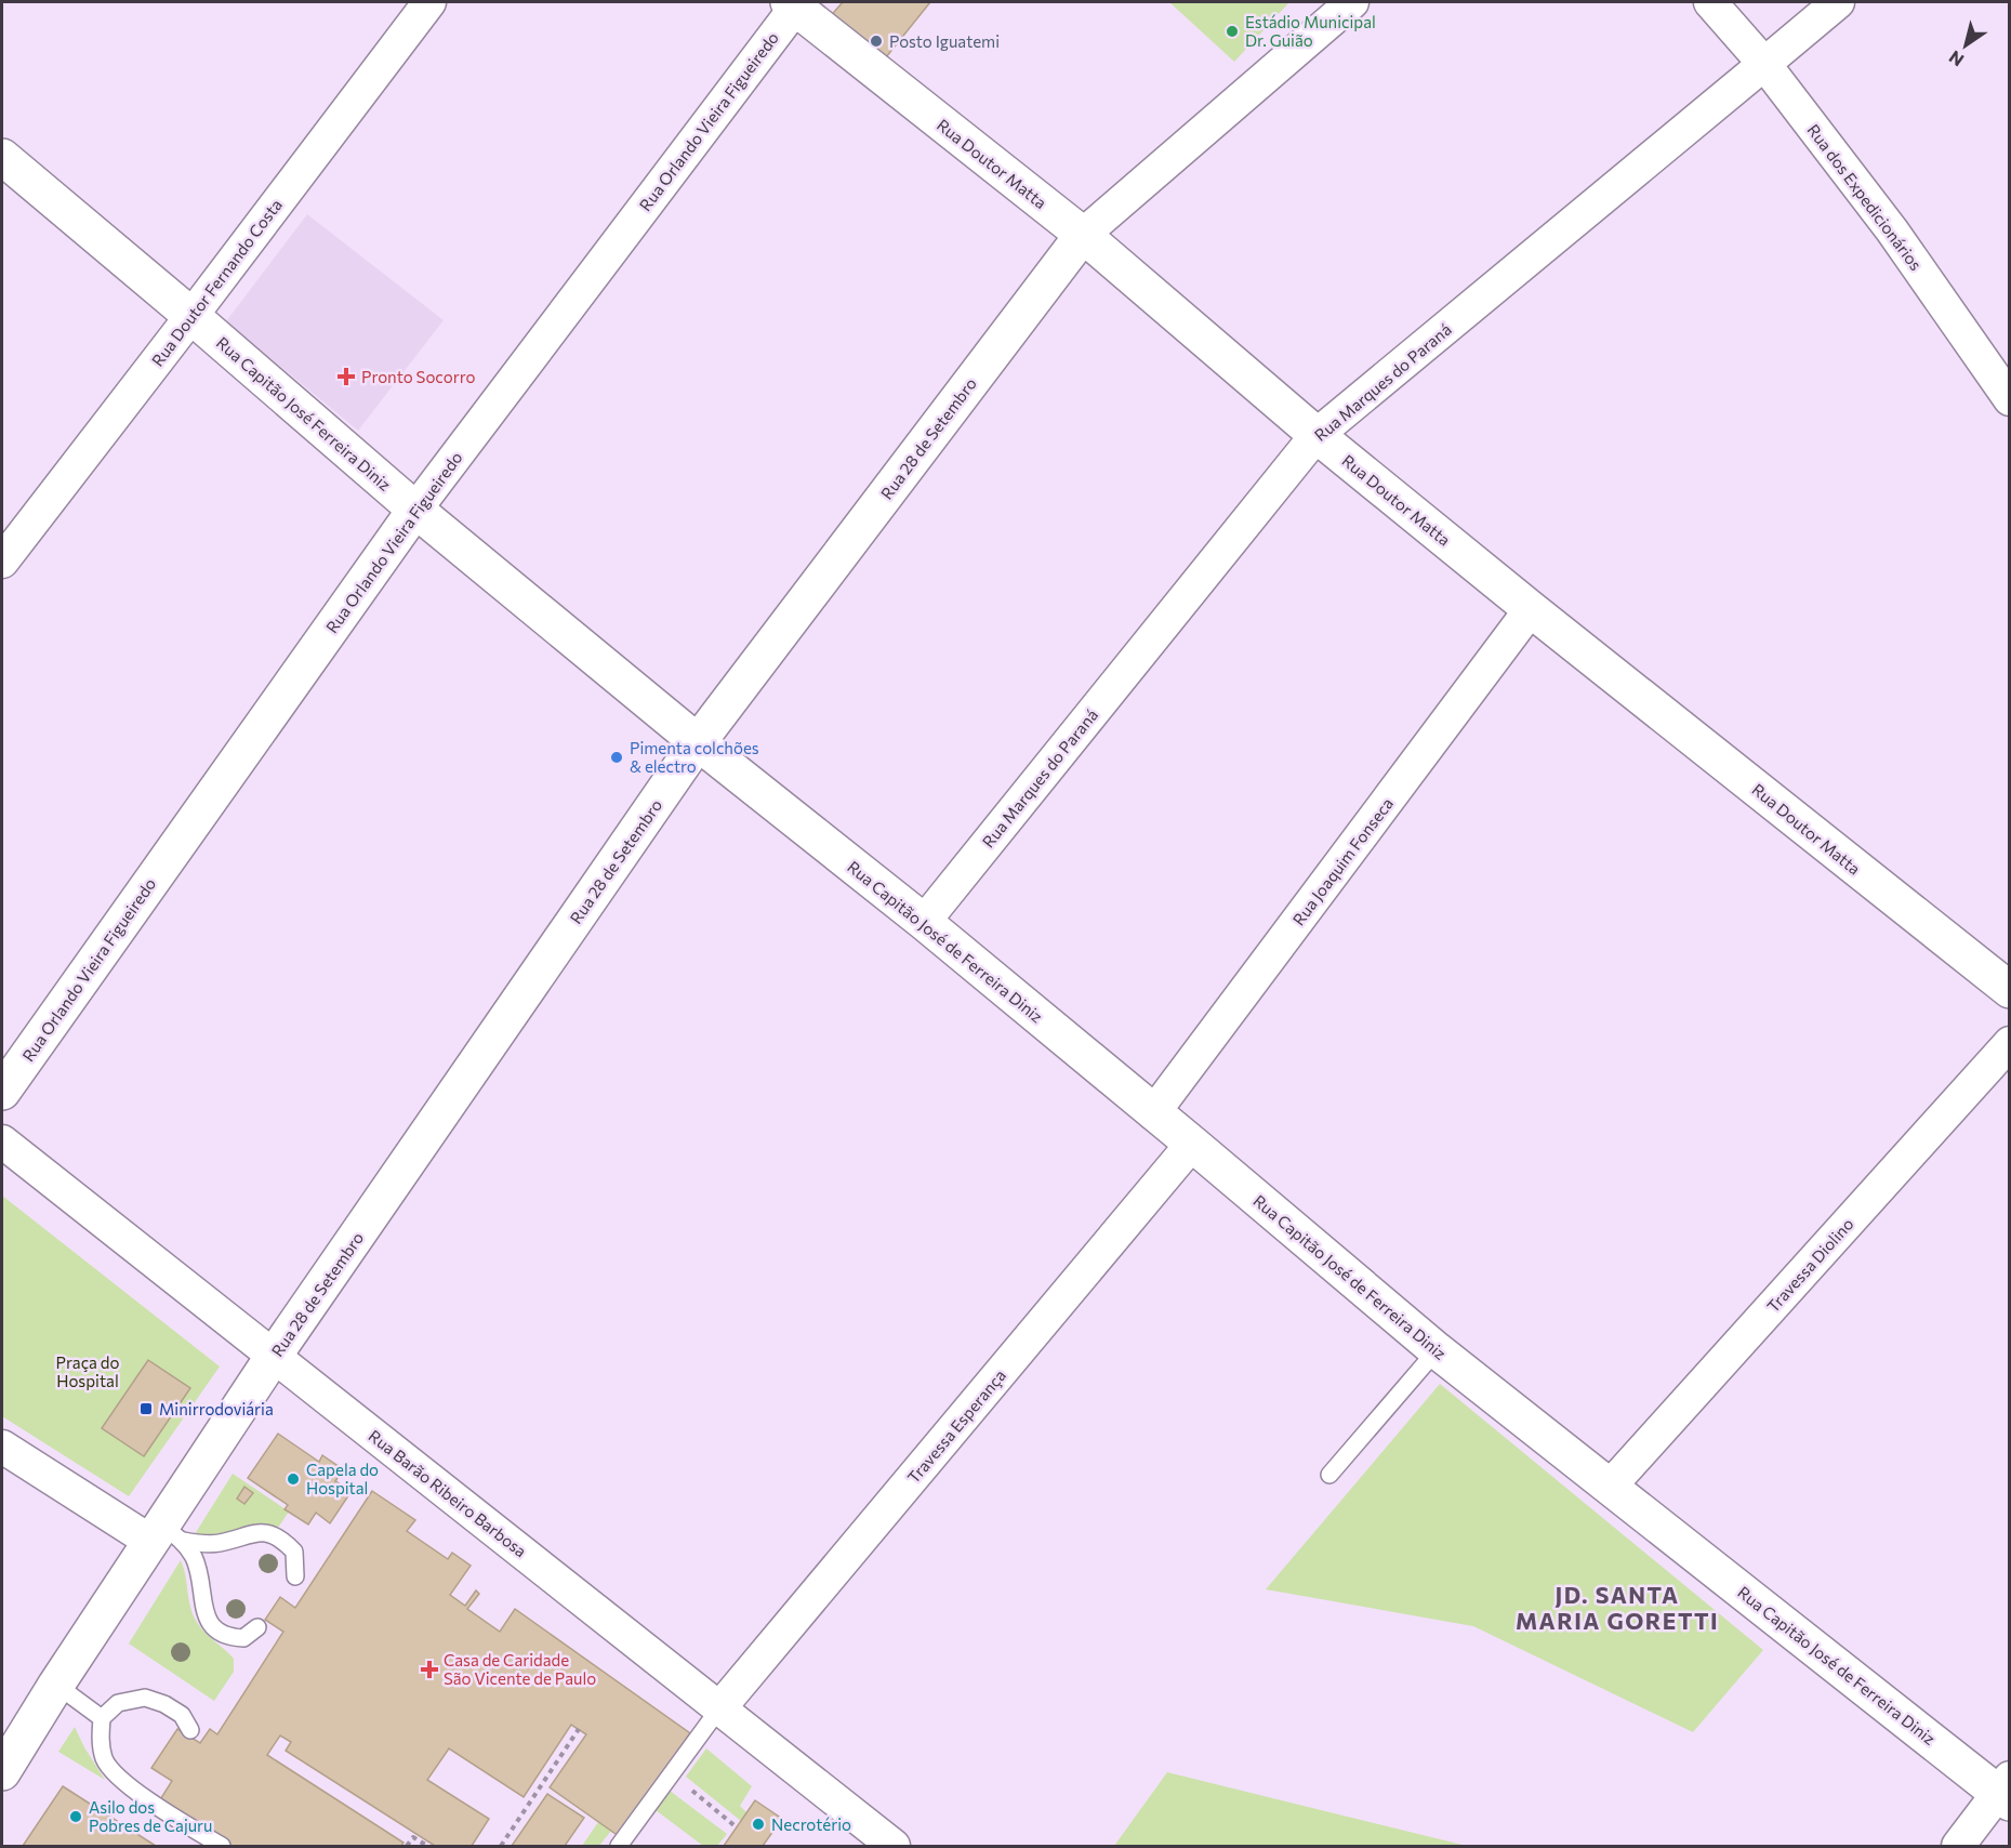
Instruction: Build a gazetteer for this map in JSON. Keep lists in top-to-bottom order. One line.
{"streets":{"main road":["Rua Orlando Vieira Figueiredo","Rua Doutor Matta","Rua Capitão José Ferreira Diniz","Rua 28 de Setembro","Rua Capitão José de Ferreira Diniz"],"street":["Rua dos Expedicionários","Rua Doutor Fernando Costa","Rua Marques do Paraná","Rua Joaquim Fonseca","Travessa Diolino","Travessa Esperança","Rua Barão Ribeiro Barbosa"]},"crossings":[["Rua Orlando Vieira Figueiredo","Rua Doutor Matta"],["Rua Orlando Vieira Figueiredo","Rua Capitão José Ferreira Diniz"],["Rua Doutor Matta","Rua Marques do Paraná"],["Rua Doutor Matta","Rua 28 de Setembro"],["Rua Doutor Matta","Rua Joaquim Fonseca"],["Rua dos Expedicionários","Rua Marques do Paraná"],["Rua Doutor Fernando Costa","Rua Capitão José Ferreira Diniz"],["Rua Marques do Paraná","Rua Capitão José de Ferreira Diniz"],["Rua Capitão José Ferreira Diniz","Rua 28 de Setembro"],["Rua Capitão José Ferreira Diniz","Rua Capitão José de Ferreira Diniz"],["Rua 28 de Setembro","Rua Capitão José de Ferreira Diniz"],["Rua 28 de Setembro","Rua Barão Ribeiro Barbosa"],["Rua Joaquim Fonseca","Rua Capitão José de Ferreira Diniz"],["Rua Capitão José de Ferreira Diniz","Travessa Diolino"],["Rua Capitão José de Ferreira Diniz","Travessa Esperança"],["Travessa Esperança","Rua Barão Ribeiro Barbosa"]],"districts":["JD. SANTA MARIA GORETTI"],"parks":["Praça do Hospital"],"places":{"other":["Estádio Municipal Dr. Guião","Posto Iguatemi","Pimenta colchões & electro","Capela do Hospital","Asilo dos Pobres de Cajuru","Necrotério"],"health":["Pronto Socorro","Casa de Caridade São Vicente de Paulo"],"transit":["Minirrodoviária"]},"north":"bottom left"}
